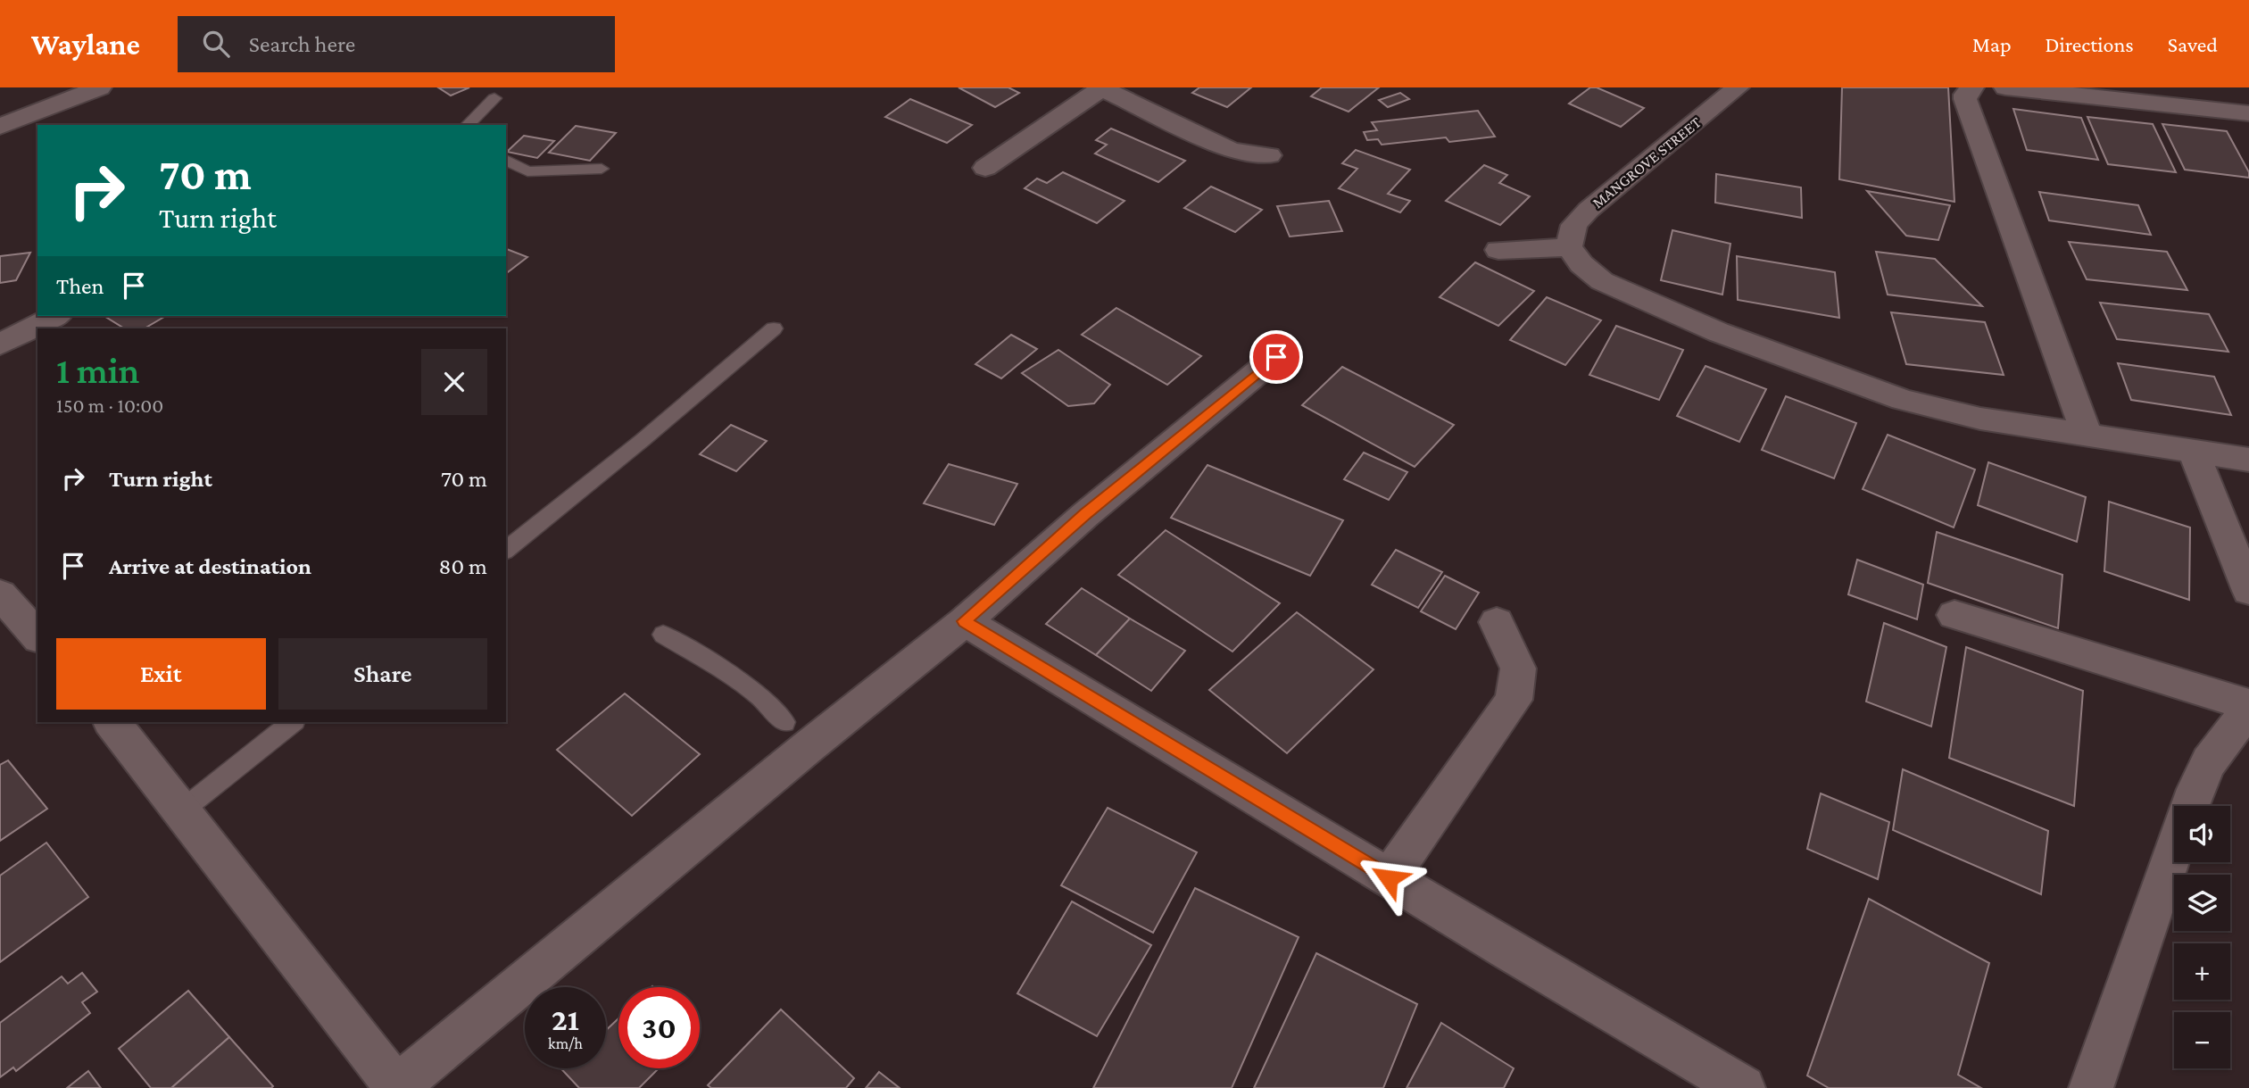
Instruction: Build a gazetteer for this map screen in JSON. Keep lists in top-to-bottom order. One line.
{"streets":{"street":["MANGROVE STREET"]},"page":{"header":"Waylane","search":"Search here","nav":["Map","Directions","Saved"],"turn":["70 m","Turn right"],"then":"Then","heading":["1 min","150 m · 10:00"],"list":[{"name":"Turn right","value":"70 m"},{"name":"Arrive at destination","value":"80 m"}],"buttons":["Exit","Share"],"map_buttons":["+","−"],"speed":"21 km/h","limit":"30"}}
